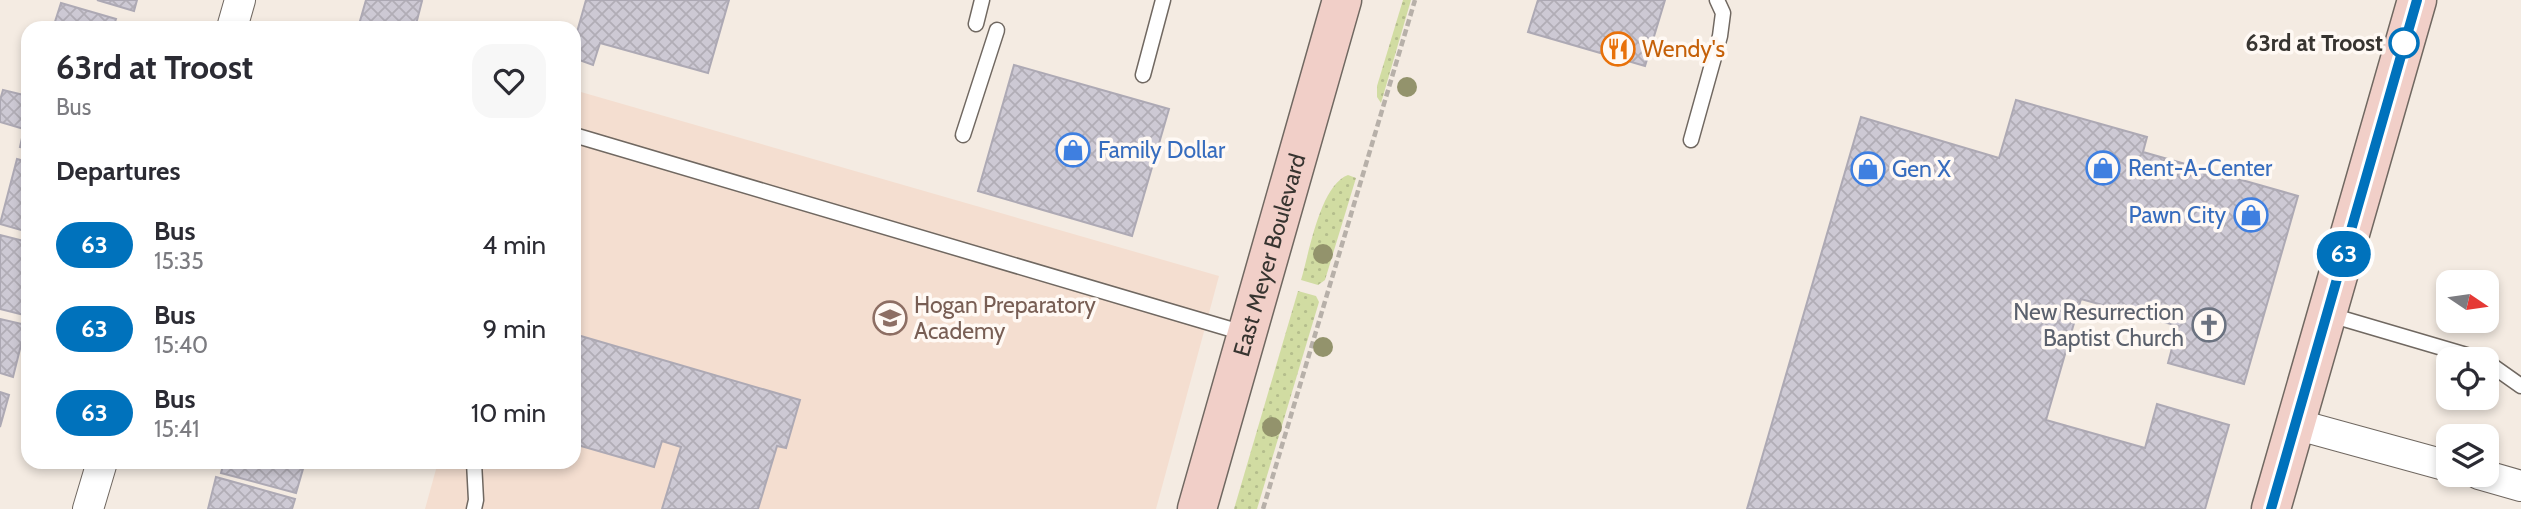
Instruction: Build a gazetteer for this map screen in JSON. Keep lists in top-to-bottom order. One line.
{"streets":{"main road":["East Meyer Boulevard"]},"places":{"other":["63rd at Troost"],"restaurant":["Wendy's"],"shop":["Family Dollar","Rent-A-Center","Gen X","Pawn City"],"school or university":["Hogan Preparatory Academy"],"church":["New Resurrection Baptist Church"]},"lines":["bus line 63"],"north":"right","page":{"on_map":"63","heading":[["63rd at Troost","Bus"],"Departures"],"list":[{"mark":"63","name":"Bus","note":"15:35","value":"4 min"},{"mark":"63","name":"Bus","note":"15:40","value":"9 min"},{"mark":"63","name":"Bus","note":"15:41","value":"10 min"}]}}
